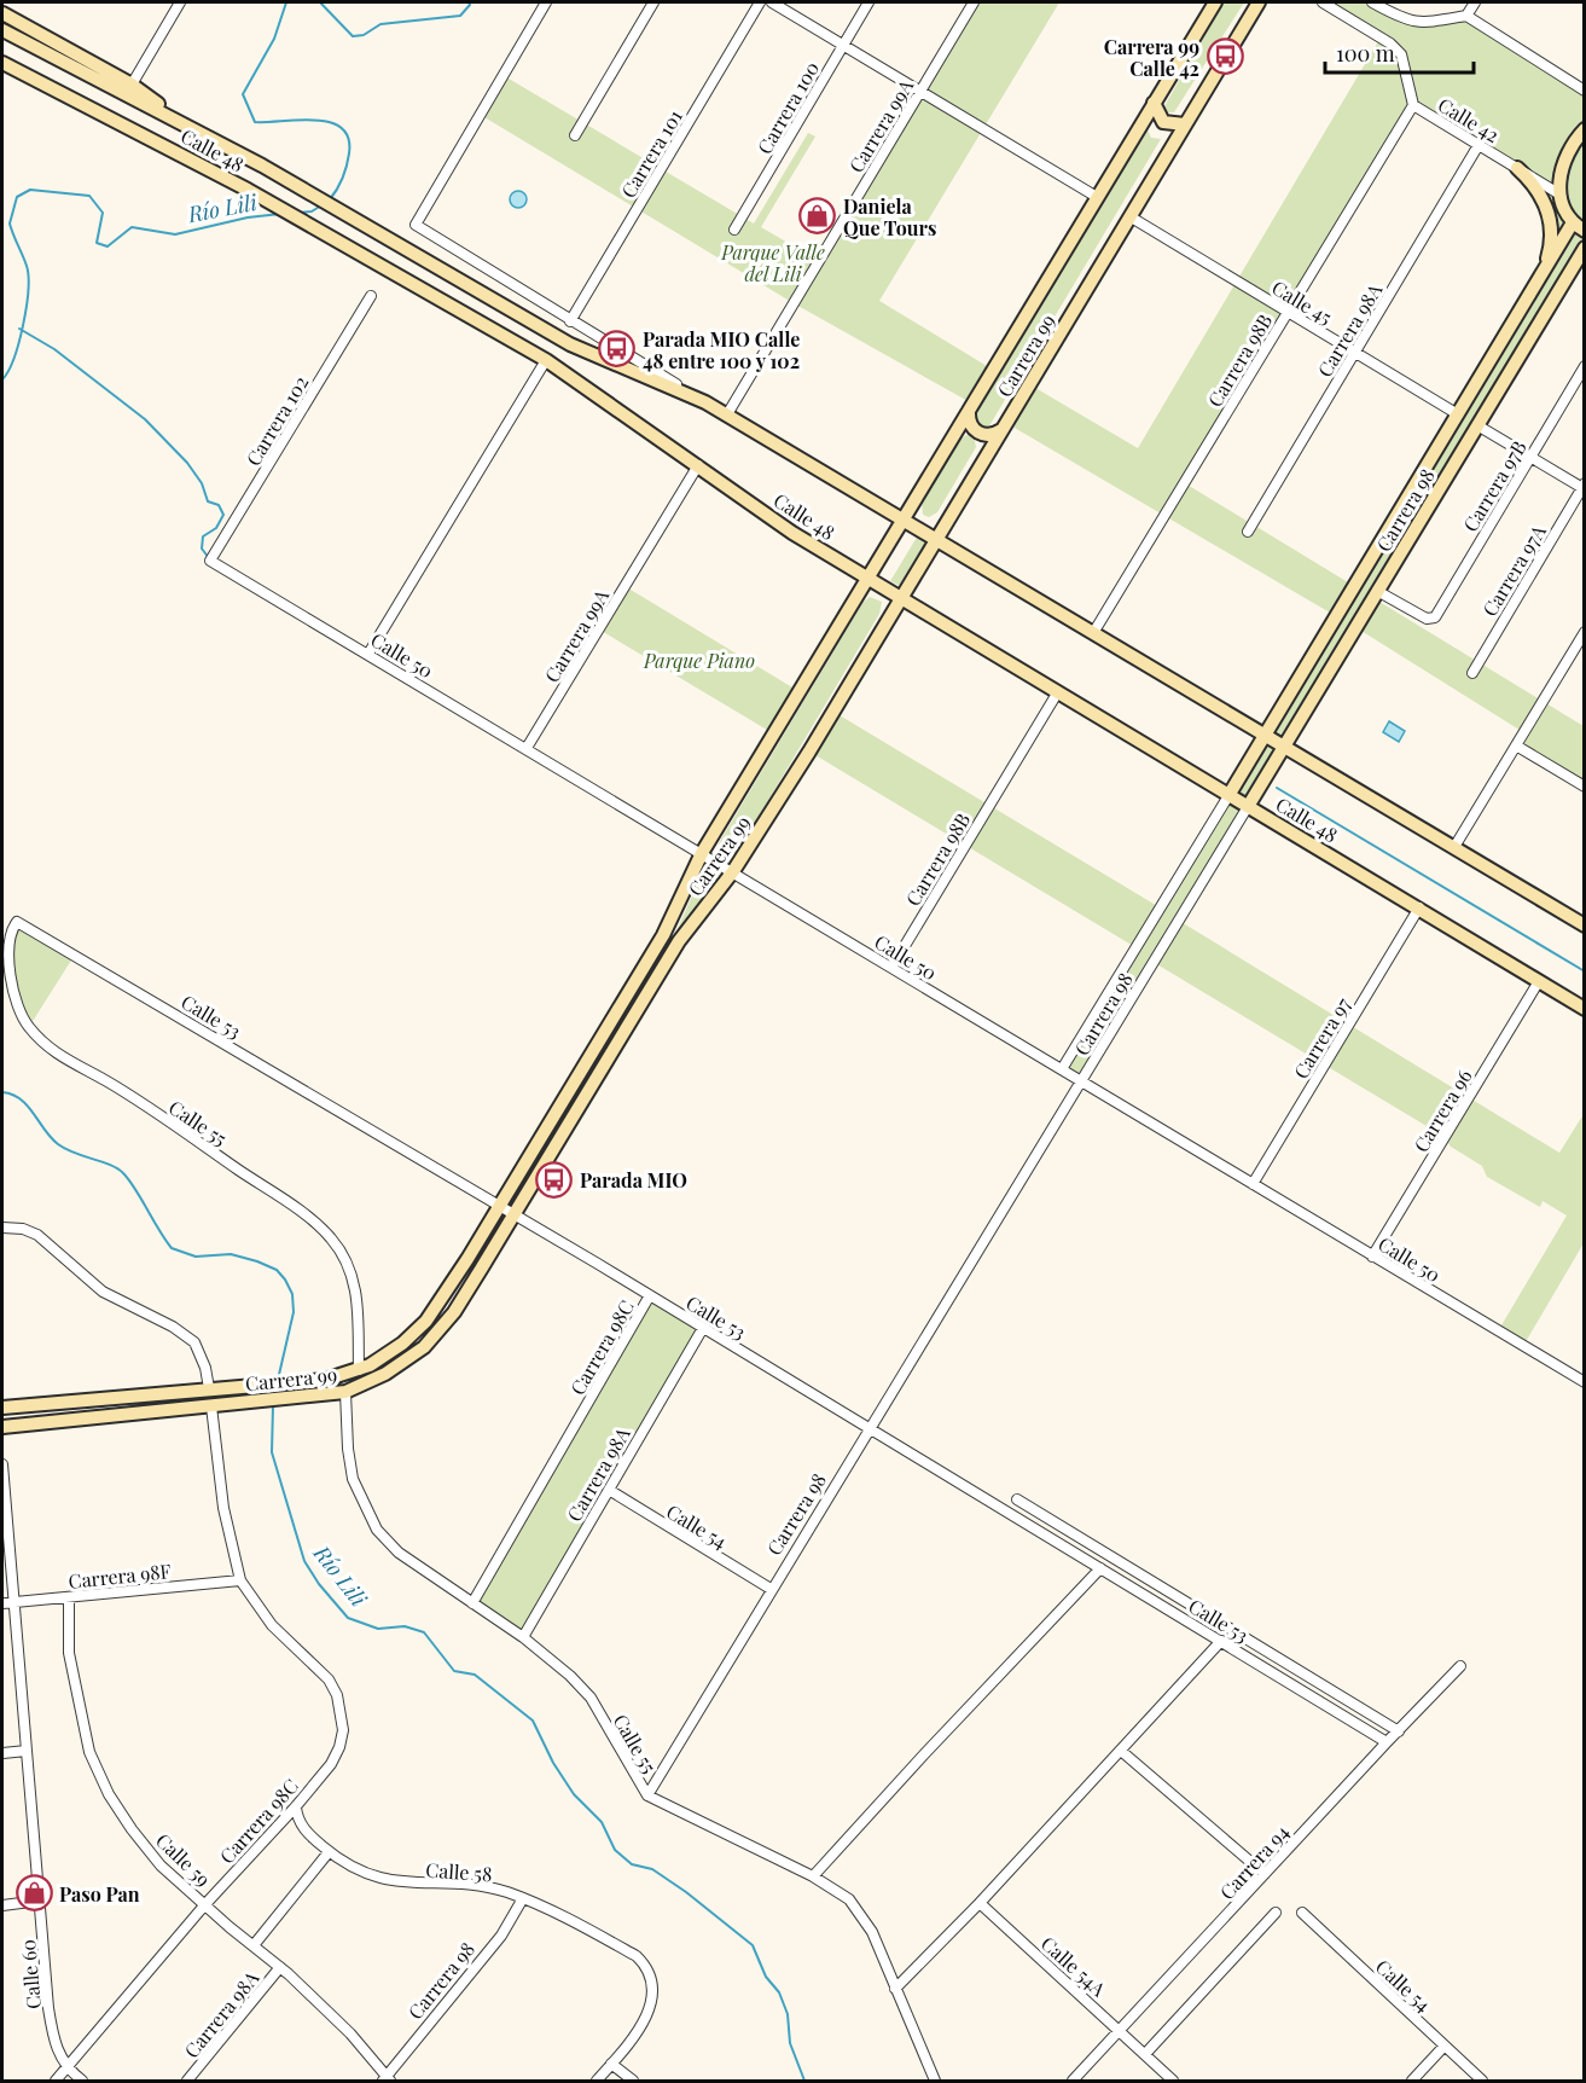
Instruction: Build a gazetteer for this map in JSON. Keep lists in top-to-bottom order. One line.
{"streets":{"main road":["Calle 48","Carrera 99","Carrera 98"],"street":["Carrera 100","Calle 42","Carrera 99A","Carrera 101","Calle 45","Carrera 98A","Carrera 98B","Carrera 102","Carrera 97B","Carrera 97A","Calle 50","Calle 53","Carrera 97","Carrera 96","Calle 55","Carrera 98C","Calle 54","Carrera 98F","Calle 59","Carrera 94","Calle 58","Calle 54A","Calle 60"]},"crossings":[["Calle 42","Carrera 98A"],["Calle 42","Carrera 98B"],["Carrera 99A","Calle 48"],["Carrera 99A","Calle 50"],["Calle 48","Carrera 101"],["Calle 48","Carrera 99"],["Calle 48","Carrera 98B"],["Calle 48","Carrera 98"],["Calle 48","Carrera 97"],["Calle 48","Carrera 96"],["Calle 45","Carrera 98A"],["Calle 45","Carrera 99"],["Calle 45","Carrera 98B"],["Calle 45","Carrera 98"],["Carrera 98A","Calle 53"],["Carrera 98A","Calle 55"],["Carrera 98A","Calle 54"],["Carrera 98A","Calle 59"],["Carrera 99","Calle 50"],["Carrera 99","Calle 53"],["Carrera 99","Calle 55"],["Carrera 98B","Calle 50"],["Carrera 102","Calle 50"],["Carrera 97B","Carrera 98"],["Carrera 98","Calle 50"],["Carrera 98","Calle 53"],["Carrera 98","Calle 55"],["Carrera 98","Calle 54"],["Carrera 98","Calle 59"],["Carrera 98","Calle 58"],["Calle 50","Carrera 97"],["Calle 50","Carrera 96"],["Calle 53","Calle 55"],["Calle 53","Carrera 98C"],["Calle 53","Carrera 94"],["Calle 55","Carrera 98C"],["Carrera 98C","Carrera 98F"],["Carrera 98C","Calle 59"],["Carrera 98C","Calle 58"],["Carrera 98C","Calle 60"],["Carrera 98F","Calle 59"],["Carrera 98F","Calle 60"],["Carrera 94","Calle 54A"]],"water":["Río Lili"],"parks":["Parque Valle del Lili","Parque Piano"],"places":{"bus stop":["Carrera 99 Calle 42","Parada MIO Calle 48 entre 100 y 102","Parada MIO"],"shop":["Daniela Que Tours","Paso Pan"]},"scale_bar":"100 m"}
